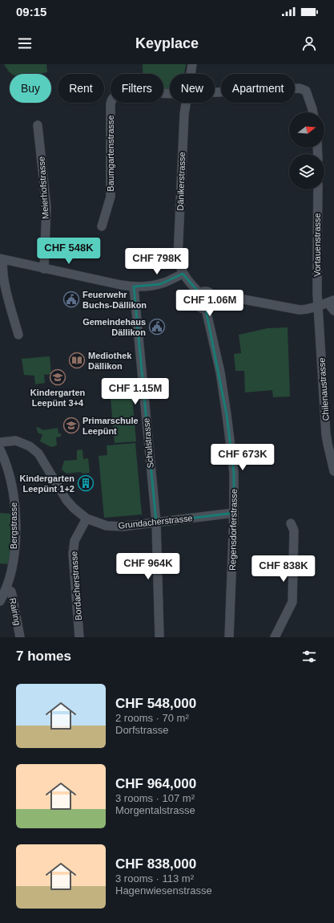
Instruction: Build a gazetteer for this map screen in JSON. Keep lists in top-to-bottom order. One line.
{"streets":{"street":["Baumgartenstrasse","Dänikerstrasse","Meierhofstrasse","Vortauenstrasse","Chilenaustrasse","Schulstrasse","Grundacherstrasse","Bergstrasse","Regensdorferstrasse","Bordacherstrasse","Rairing"]},"crossings":[["Dänikerstrasse","Regensdorferstrasse"],["Vortauenstrasse","Chilenaustrasse"],["Schulstrasse","Grundacherstrasse"],["Grundacherstrasse","Regensdorferstrasse"],["Grundacherstrasse","Bordacherstrasse"],["Bergstrasse","Rairing"]],"places":{"public building":["Feuerwehr Buchs-Dällikon","Gemeindehaus Dällikon"],"library":["Mediothek Dällikon"],"school or university":["Kindergarten Leepünt 3+4","Primarschule Leepünt"],"building":["Kindergarten Leepünt 1+2"]},"north":"right","page":{"status":"09:15","header":"Keyplace","chip":["Buy","Rent","Filters","New","Apartment"],"price":["CHF 548K","CHF 798K","CHF 1.06M","CHF 1.15M","CHF 673K","CHF 964K","CHF 838K"],"heading":"7 homes","list":[{"name":"CHF 548,000","note":"2 rooms · 70 m² · Dorfstrasse"},{"name":"CHF 964,000","note":"3 rooms · 107 m² · Morgentalstrasse"},{"name":"CHF 838,000","note":"3 rooms · 113 m² · Hagenwiesenstrasse"}]}}
